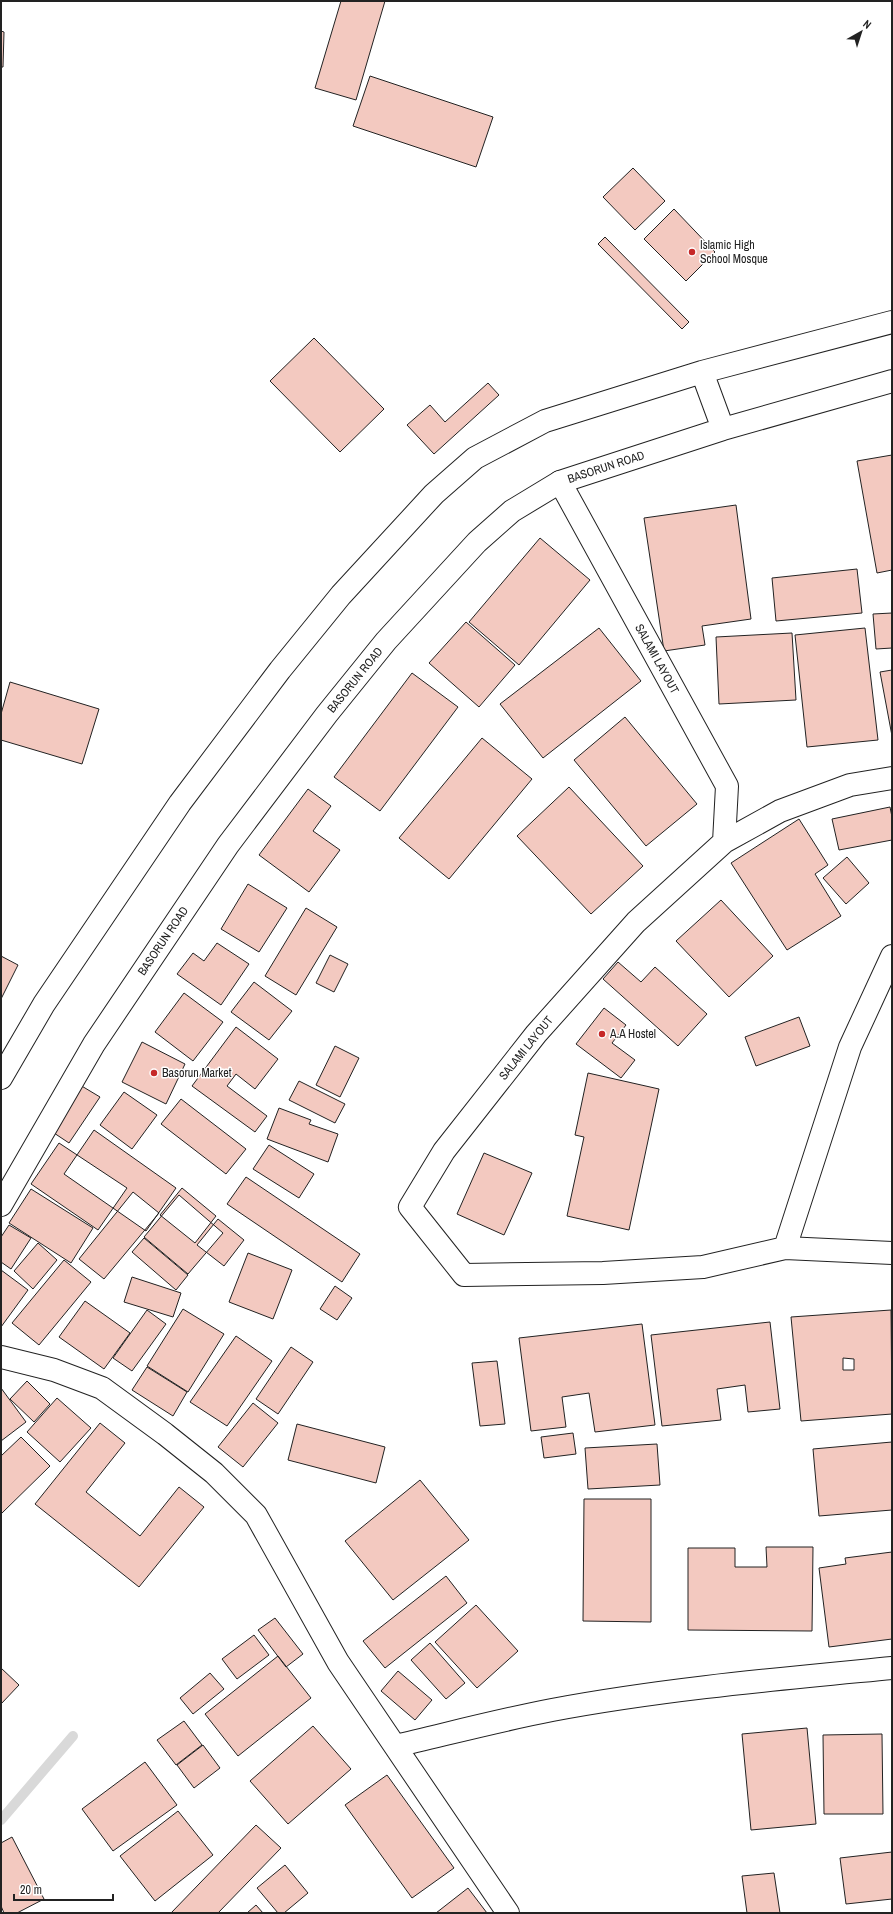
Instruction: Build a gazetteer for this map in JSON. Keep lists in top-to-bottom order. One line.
{"streets":{"street":["BASORUN ROAD","SALAMI LAYOUT"]},"crossings":[["BASORUN ROAD","SALAMI LAYOUT"]],"places":["Islamic High School Mosque","A.A Hostel","Basorun Market"],"scale_bar":"20 m","north":"top right"}
